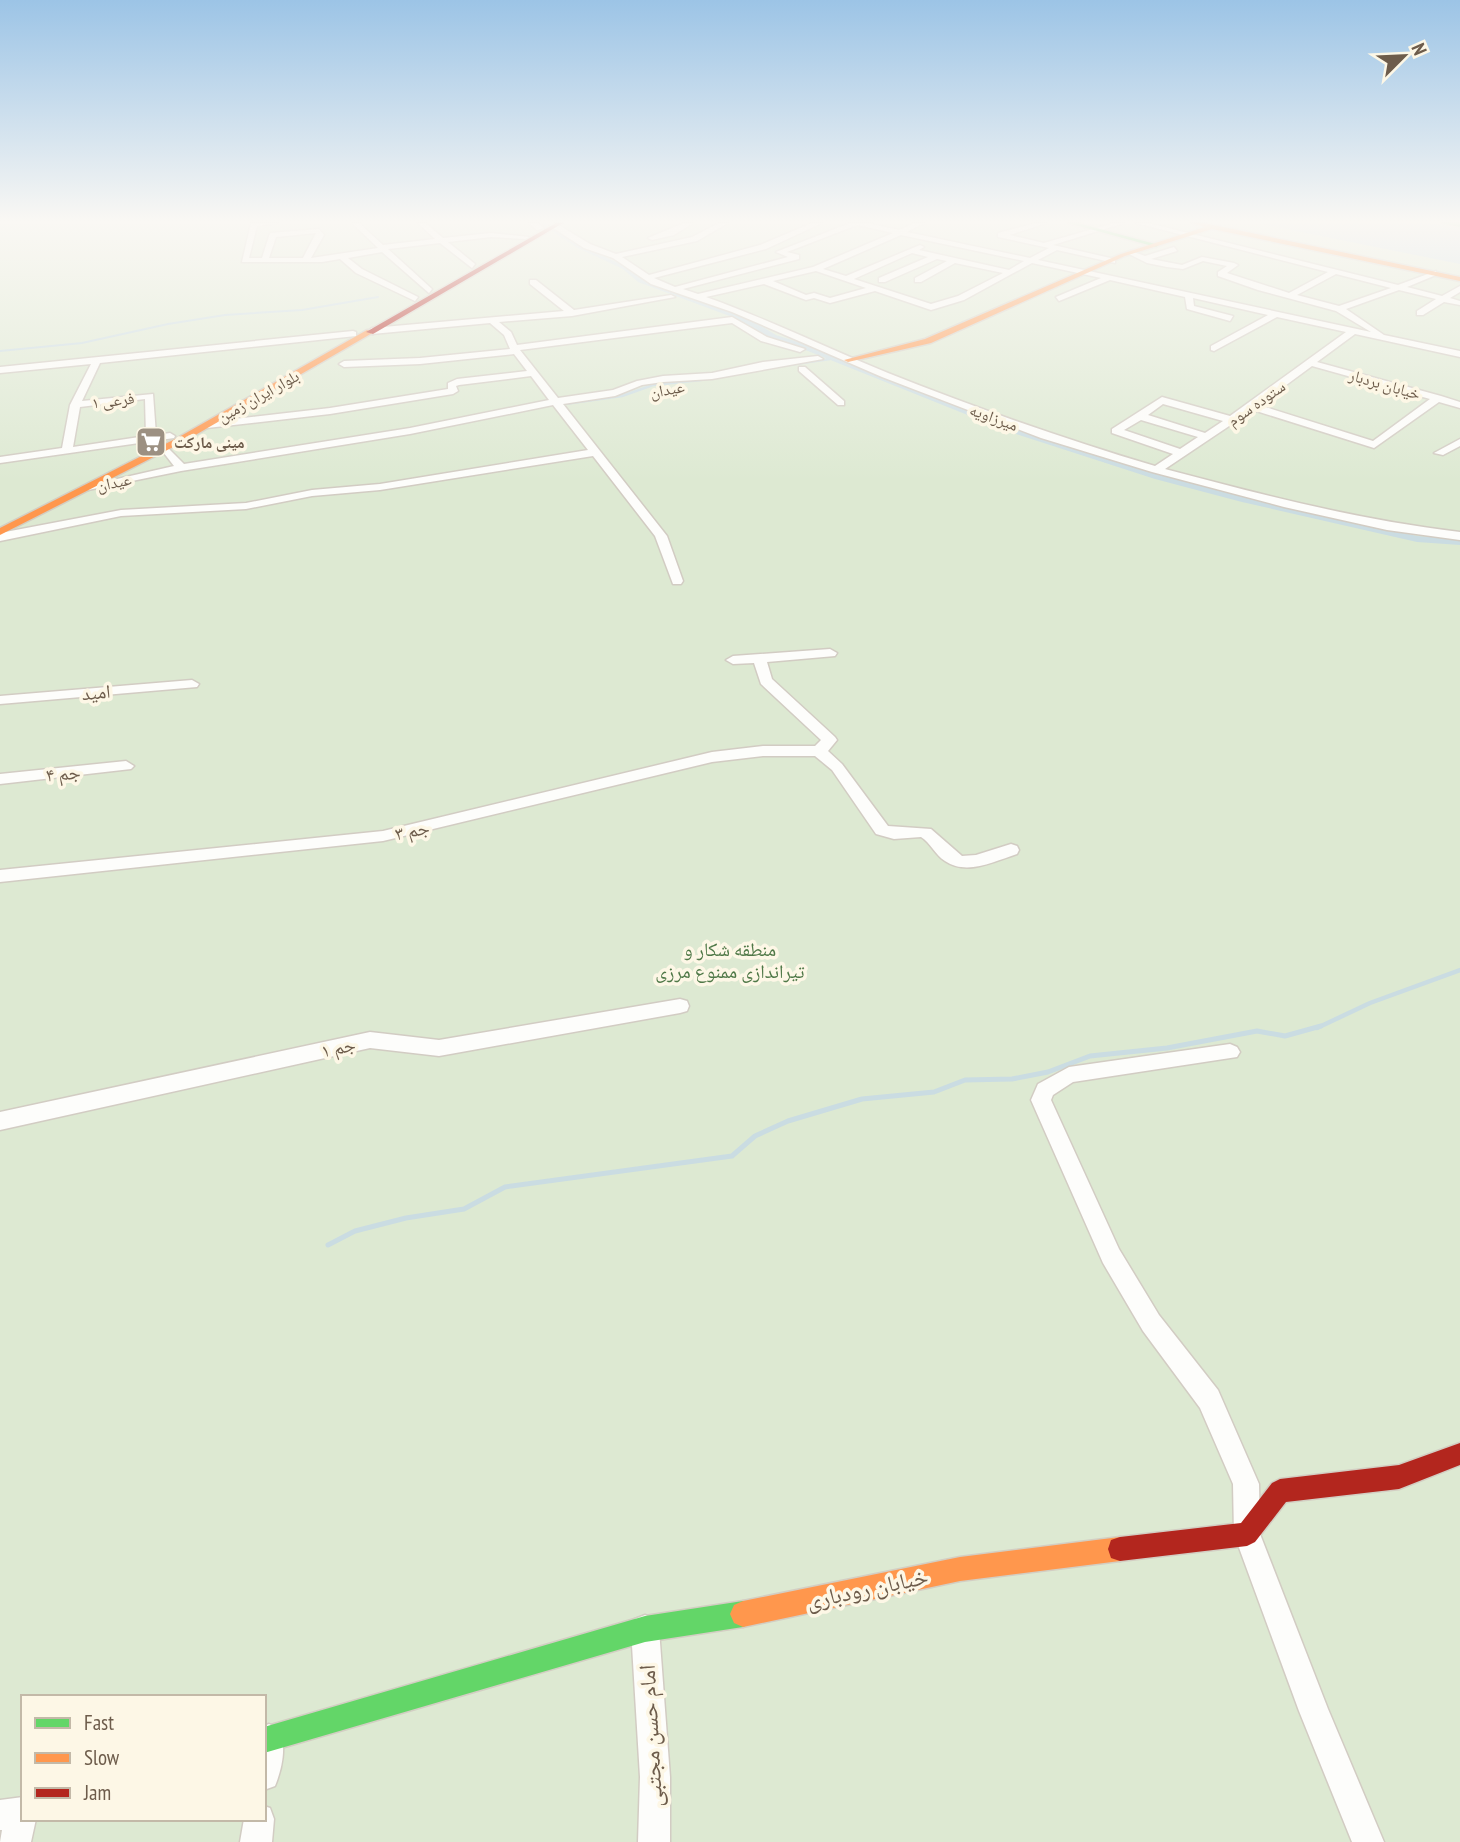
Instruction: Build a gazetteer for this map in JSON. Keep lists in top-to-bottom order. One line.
{"streets":{"street":["خیابان بردبار","عیدان","بلوار ایران زمین","فرعی ۱","ستوده سوم","میرزاویه","امید","جم ۴","جم ۳","جم ۱","خیابان رودباری","امام حسن مجتبی"]},"crossings":[["خیابان بردبار","ستوده سوم"],["عیدان","بلوار ایران زمین"],["عیدان","میرزاویه"],["بلوار ایران زمین","فرعی ۱"],["ستوده سوم","میرزاویه"],["خیابان رودباری","امام حسن مجتبی"]],"parks":["منطقه شکار و تیراندازی ممنوع مرزی"],"places":{"supermarket":["مینی مارکت"]},"legend":["Fast","Slow","Jam"],"north":"top right"}
